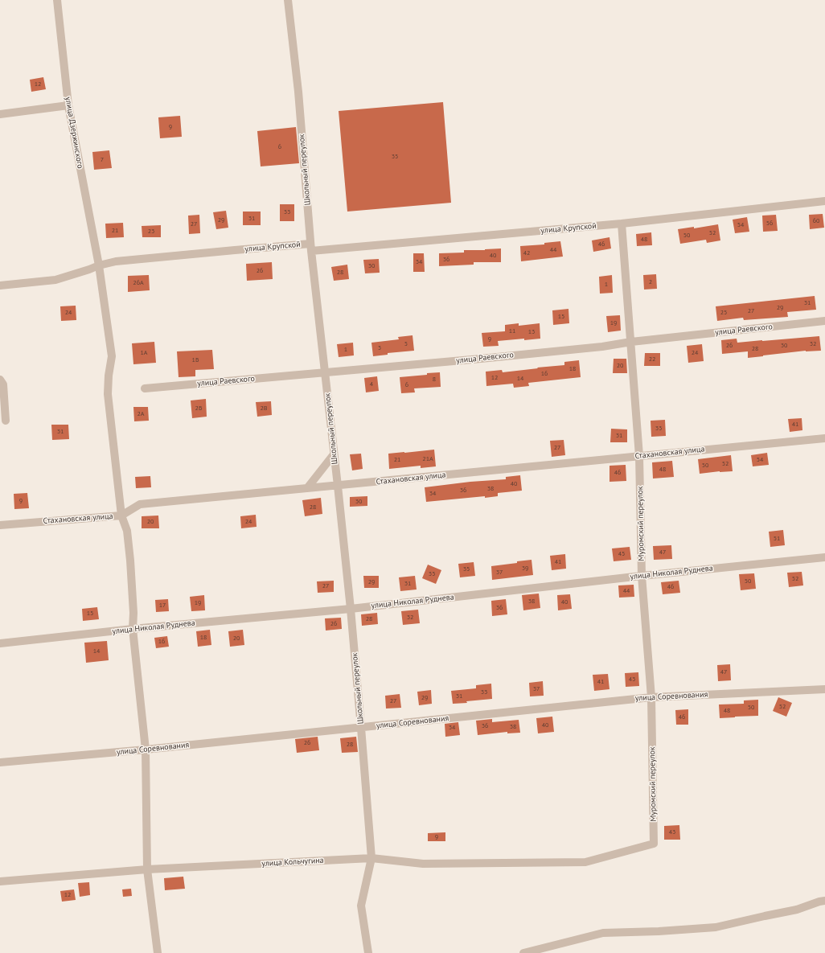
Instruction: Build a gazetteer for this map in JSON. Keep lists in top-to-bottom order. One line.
{"streets":{"street":["улица Дзержинского","Школьный переулок","улица Крупской","улица Раевского","Стахановская улица","Муромский переулок","улица Николая Руднева","улица Соревнования","улица Кольчугина"]},"crossings":[["улица Дзержинского","улица Крупской"],["улица Дзержинского","Стахановская улица"],["улица Дзержинского","улица Николая Руднева"],["улица Дзержинского","улица Соревнования"],["улица Дзержинского","улица Кольчугина"],["Школьный переулок","улица Крупской"],["Школьный переулок","улица Раевского"],["Школьный переулок","Стахановская улица"],["Школьный переулок","улица Николая Руднева"],["Школьный переулок","улица Соревнования"],["Школьный переулок","улица Кольчугина"],["улица Крупской","Муромский переулок"],["улица Раевского","Муромский переулок"],["Стахановская улица","Муромский переулок"],["Муромский переулок","улица Николая Руднева"],["Муромский переулок","улица Соревнования"],["Муромский переулок","улица Кольчугина"]],"house_numbers":["12","9","6","35","7","33","31","29","60","56","27","54","21","23","52","50","48","46","44","42","40","36","34","30","26","28","2","26А","1","31","29","27","24","25","15","19","11","13","9","5","32","26","30","3","28","1","1А","24","22","1Б","20","18","16","12","14","8","4","6","2Б","2В","2А","41","33","31","31","27","21А","21","54","52","50","48","46","40","38","36","34","9","30","28","20","24","51","47","45","41","39","35","37","33","52","50","29","31","27","46","44","38","40","19","17","36","15","32","28","26","18","20","16","14","47","43","41","37","33","31","29","27","52","50","48","46","40","36","38","34","26","28","43","9","12"]}
